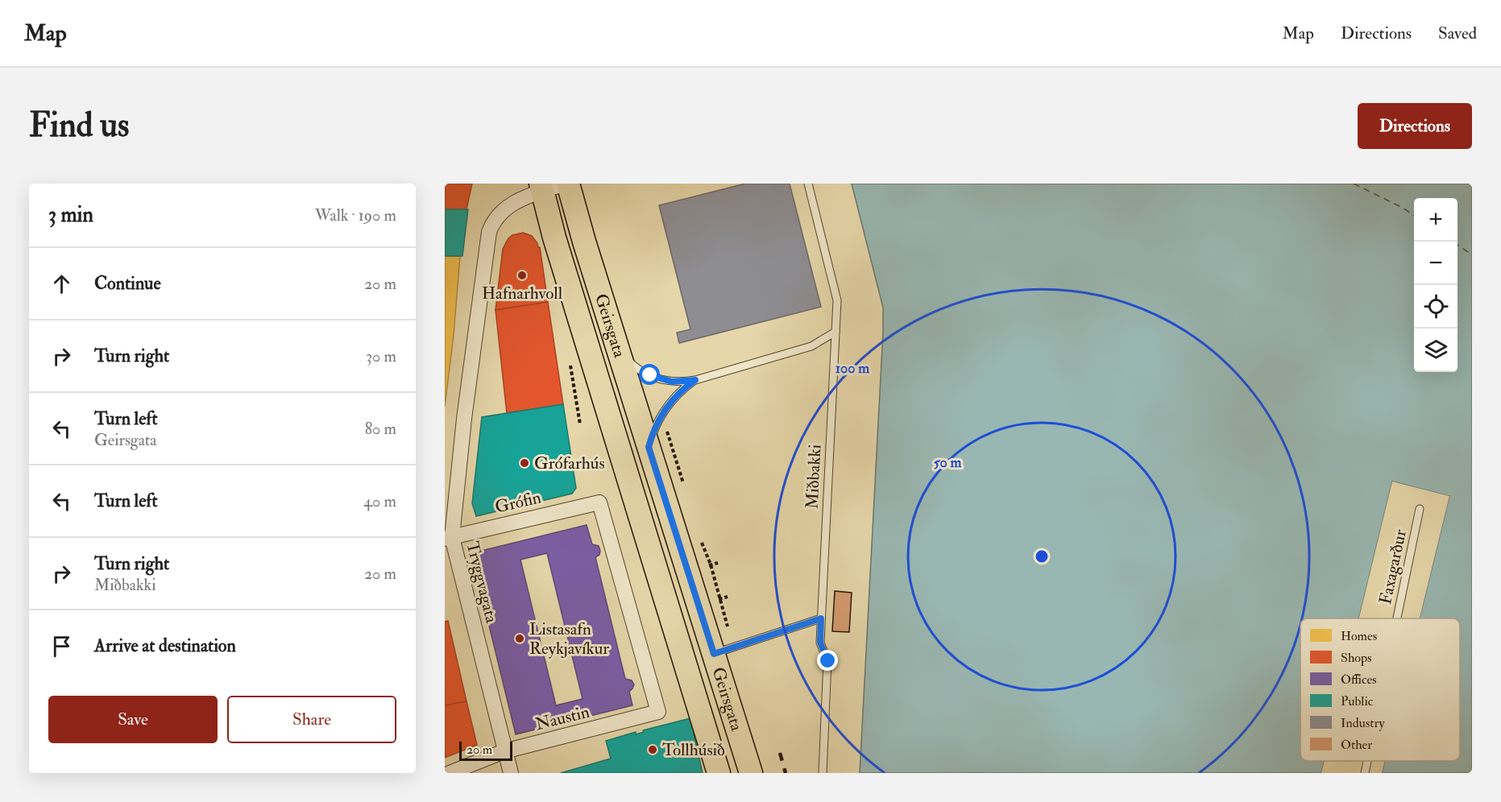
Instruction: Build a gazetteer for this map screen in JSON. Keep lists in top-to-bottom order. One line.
{"streets":{"main road":["Geirsgata"],"street":["Grófin","Tryggvagata","Naustin"],"lane":["Miðbakki","Faxagarður"]},"crossings":[["Geirsgata","Tryggvagata"],["Grófin","Tryggvagata"],["Grófin","Naustin"],["Tryggvagata","Naustin"]],"places":["Hafnarhvoll","Grófarhús","Listasafn Reykjavíkur","Tollhúsið"],"legend":["Homes","Shops","Offices","Public","Industry","Other"],"scale_bar":"20 m","page":{"header":"Map","nav":["Map","Directions","Saved"],"buttons":["Directions",["Save","Share"]],"title":"Find us","heading":["3 min","Walk · 190 m"],"map_buttons":["+","−"],"list":[["Continue","20 m"],["Turn right","30 m"],["Turn left","Geirsgata","80 m"],["Turn left","40 m"],["Turn right","Miðbakki","20 m"],"Arrive at destination"],"scale":"20 m"},"rings":["100 m","50 m"]}
